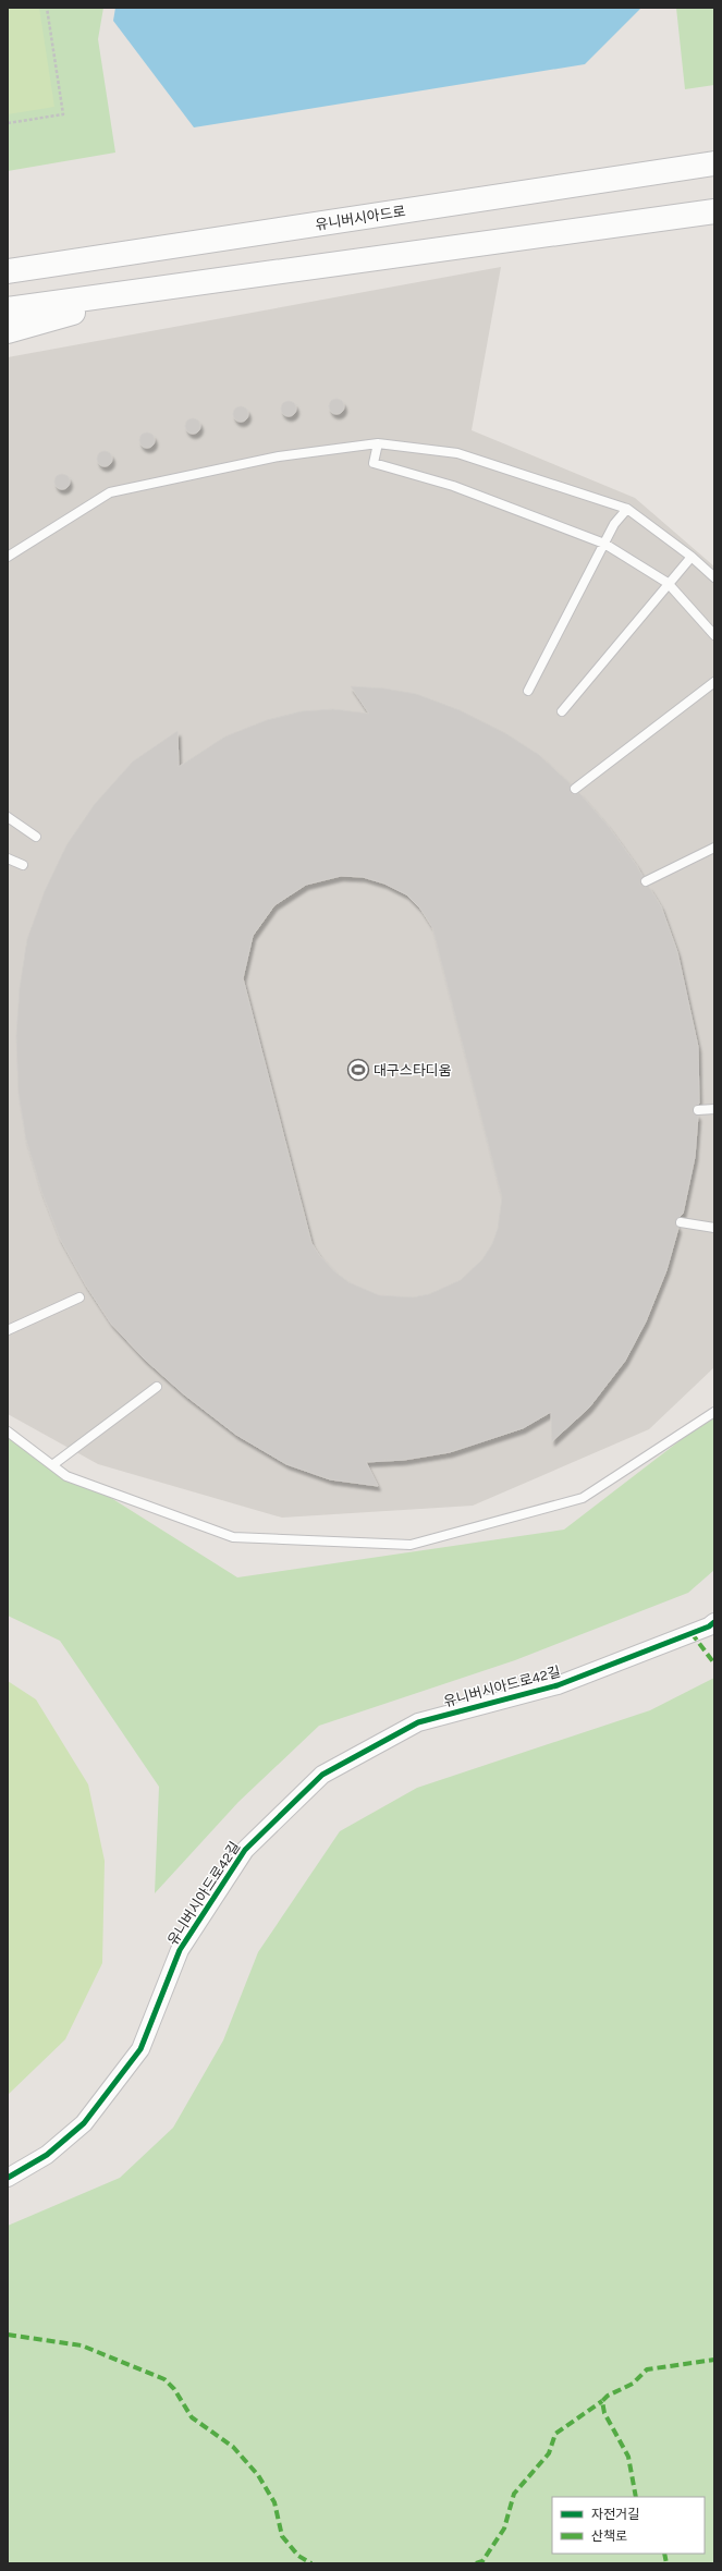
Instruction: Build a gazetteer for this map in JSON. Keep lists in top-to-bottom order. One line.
{"streets":{"main road":["유니버시아드로"],"street":["유니버시아드로42길"]},"places":{"sports":["대구스타디움"]},"legend":["자전거길","산책로"]}
